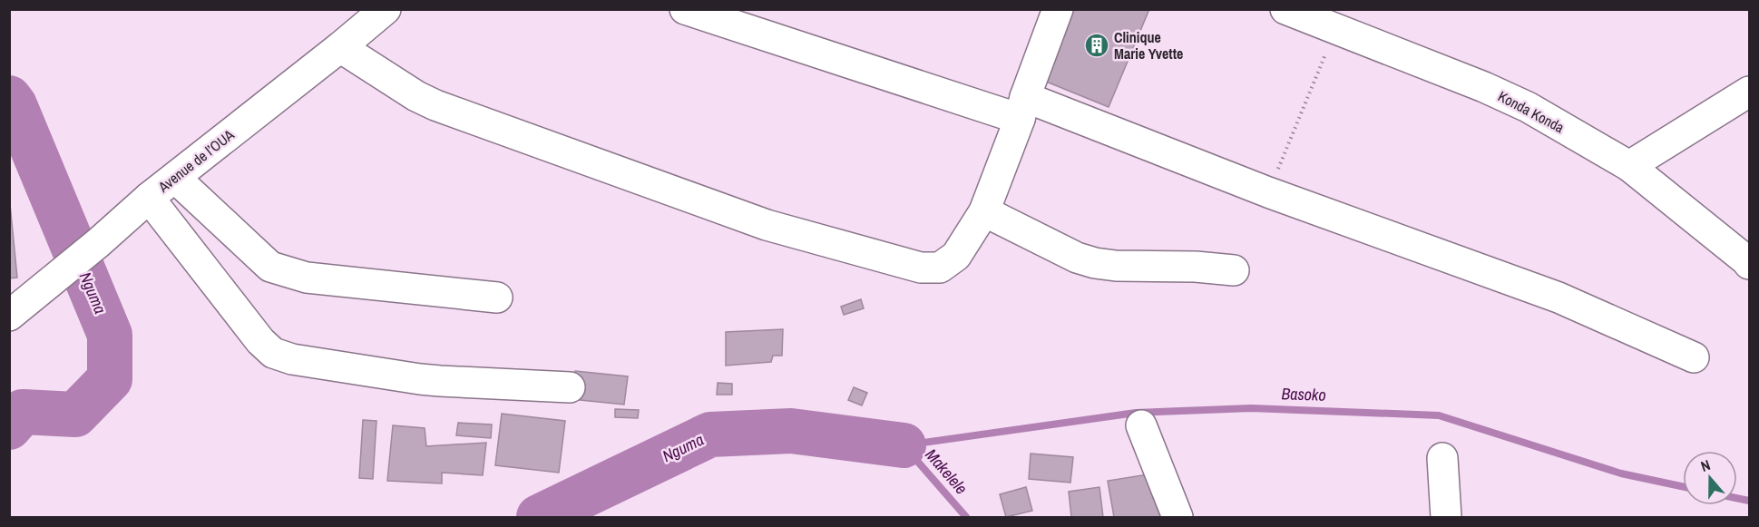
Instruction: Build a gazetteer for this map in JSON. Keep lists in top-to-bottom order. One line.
{"streets":{"street":["Konda Konda","Avenue de l’OUA"]},"water":["Nguma","Basoko","Makelele"],"places":{"building":["Clinique Marie Yvette"]},"north":"top"}
